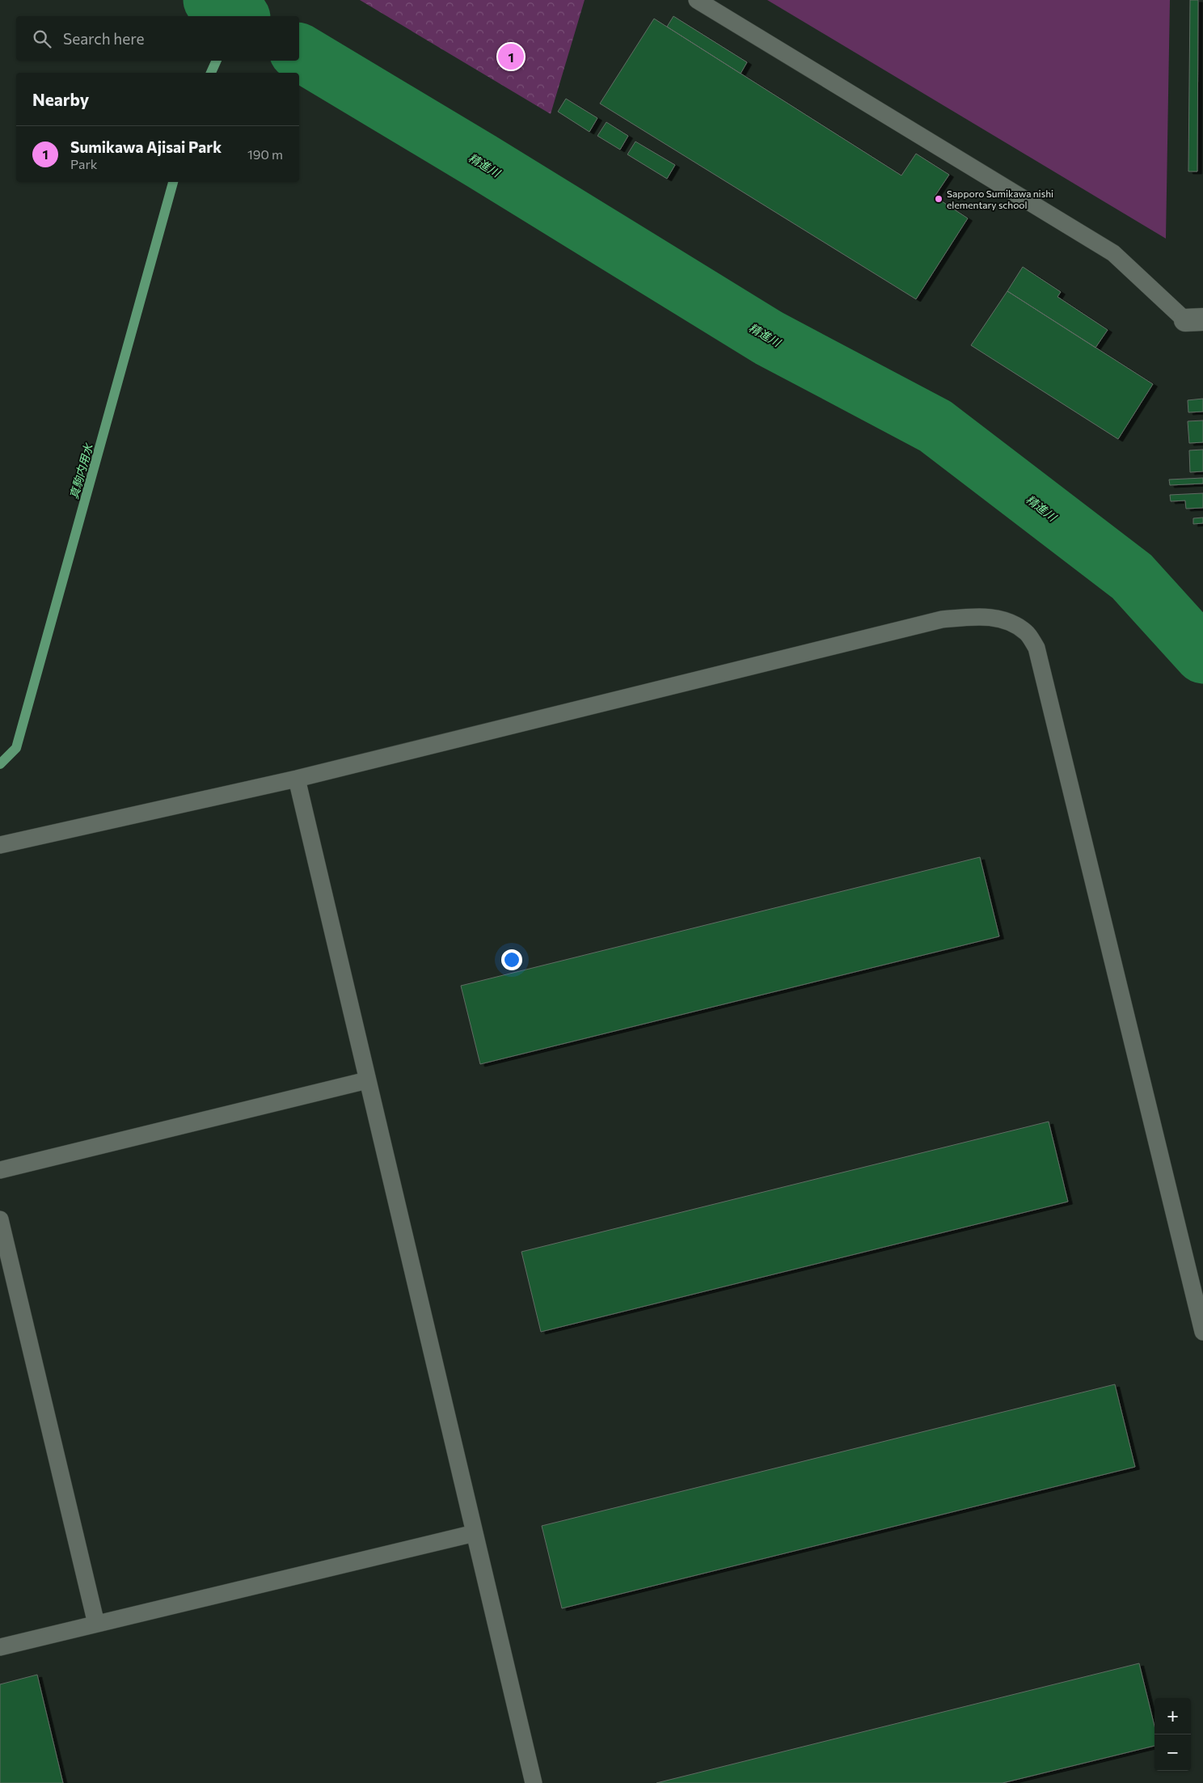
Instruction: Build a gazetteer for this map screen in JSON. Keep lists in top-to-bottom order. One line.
{"water":["精進川","真駒内用水"],"places":["Sapporo Sumikawa nishi elementary school"],"page":{"search":"Search here","pins":"1","heading":"Nearby","list":[{"mark":"1","name":"Sumikawa Ajisai Park","note":"Park","value":"190 m"}],"map_buttons":["+","−"]}}
